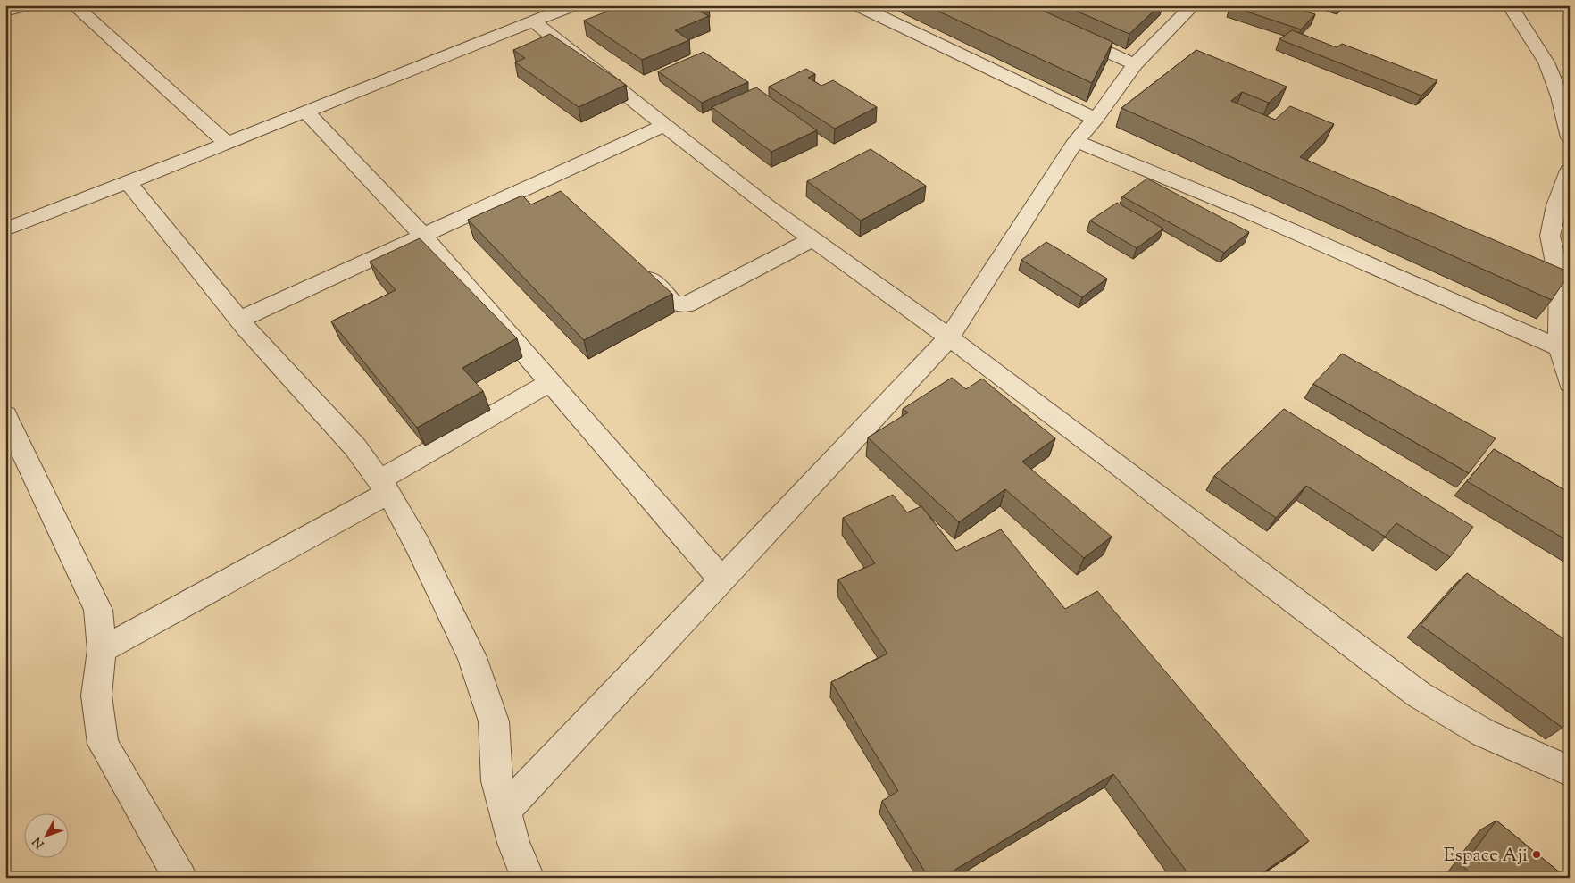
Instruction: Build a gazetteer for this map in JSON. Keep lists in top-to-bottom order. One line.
{"places":["Espace Aji"],"north":"bottom left"}
